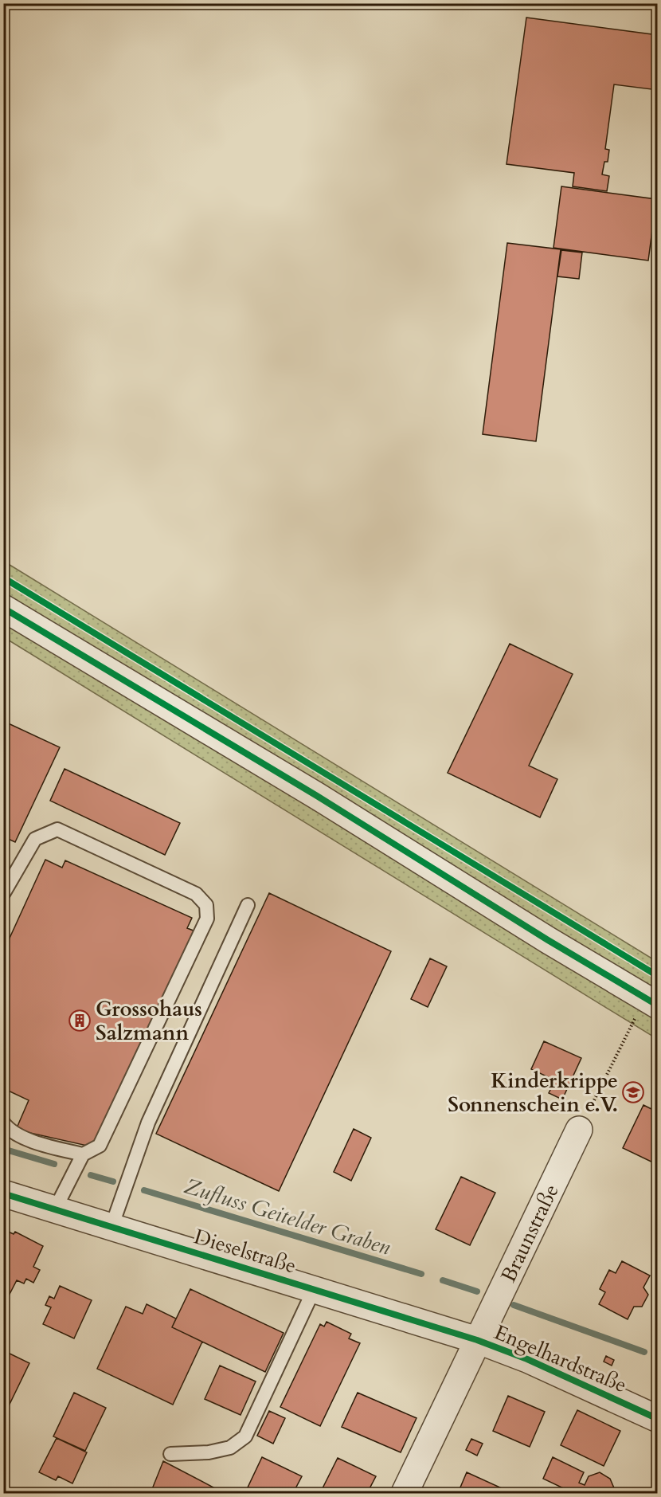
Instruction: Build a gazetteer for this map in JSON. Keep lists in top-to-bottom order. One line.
{"streets":{"street":["Braunstraße","Dieselstraße","Engelhardstraße"]},"crossings":[["Braunstraße","Dieselstraße"],["Braunstraße","Engelhardstraße"],["Dieselstraße","Engelhardstraße"]],"water":["Zufluss Geitelder Graben"],"places":{"building":["Grossohaus Salzmann"],"school or university":["Kinderkrippe Sonnenschein e.V."]}}
